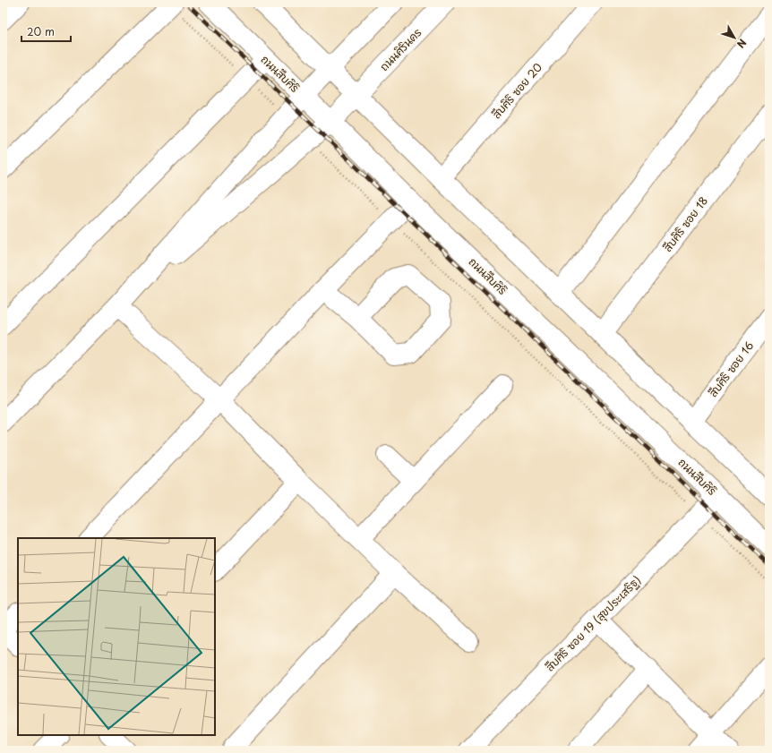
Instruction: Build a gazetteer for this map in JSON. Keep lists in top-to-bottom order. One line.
{"streets":{"street":["ถนนศิรินคร","ถนนสืบศิริ","สืบศิริ ซอย 20","สืบศิริ ซอย 18","สืบศิริ ซอย 16","สืบศิริ ซอย 19 (สุขประเสริฐ)"]},"crossings":[["ถนนศิรินคร","ถนนสืบศิริ"],["ถนนสืบศิริ","สืบศิริ ซอย 19 (สุขประเสริฐ)"]],"scale_bar":"20 m","north":"bottom right"}
